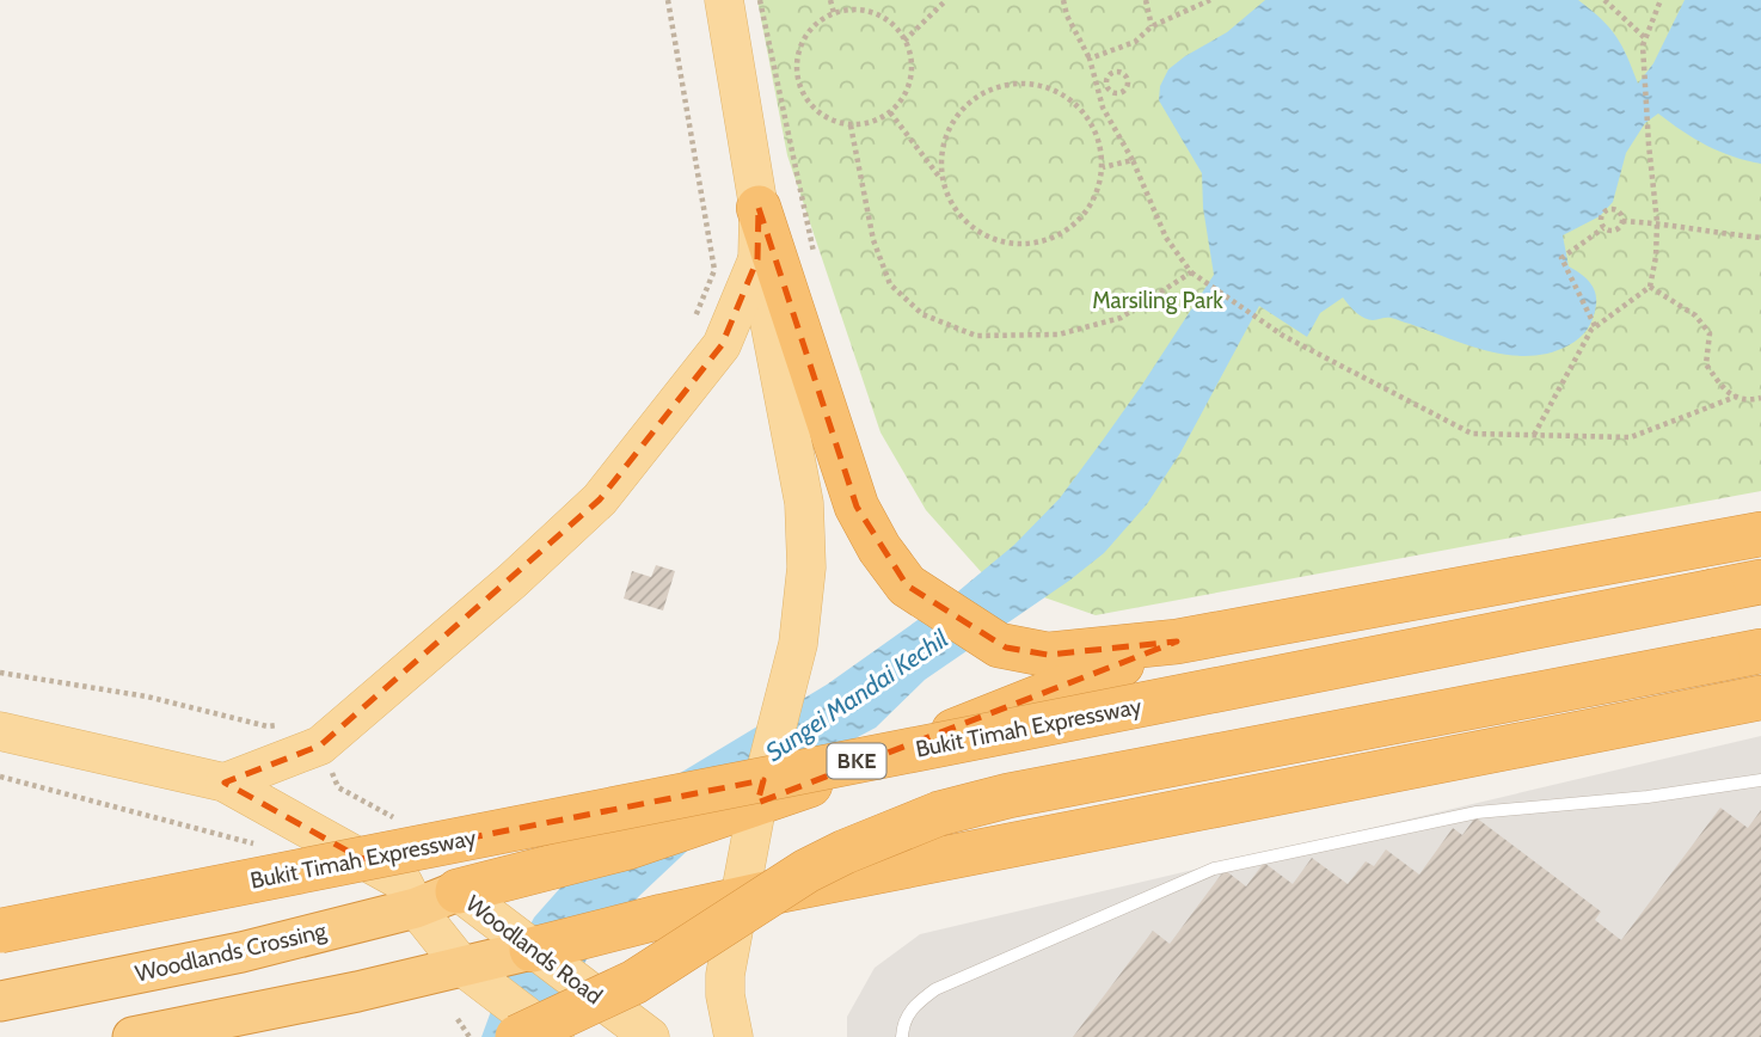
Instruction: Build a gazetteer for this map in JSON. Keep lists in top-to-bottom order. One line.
{"streets":{"highway":["Bukit Timah Expressway","BKE","Woodlands Crossing"],"main road":["Woodlands Road"]},"crossings":[["Woodlands Road","Woodlands Crossing"]],"water":["Sungei Mandai Kechil"],"parks":["Marsiling Park"]}
